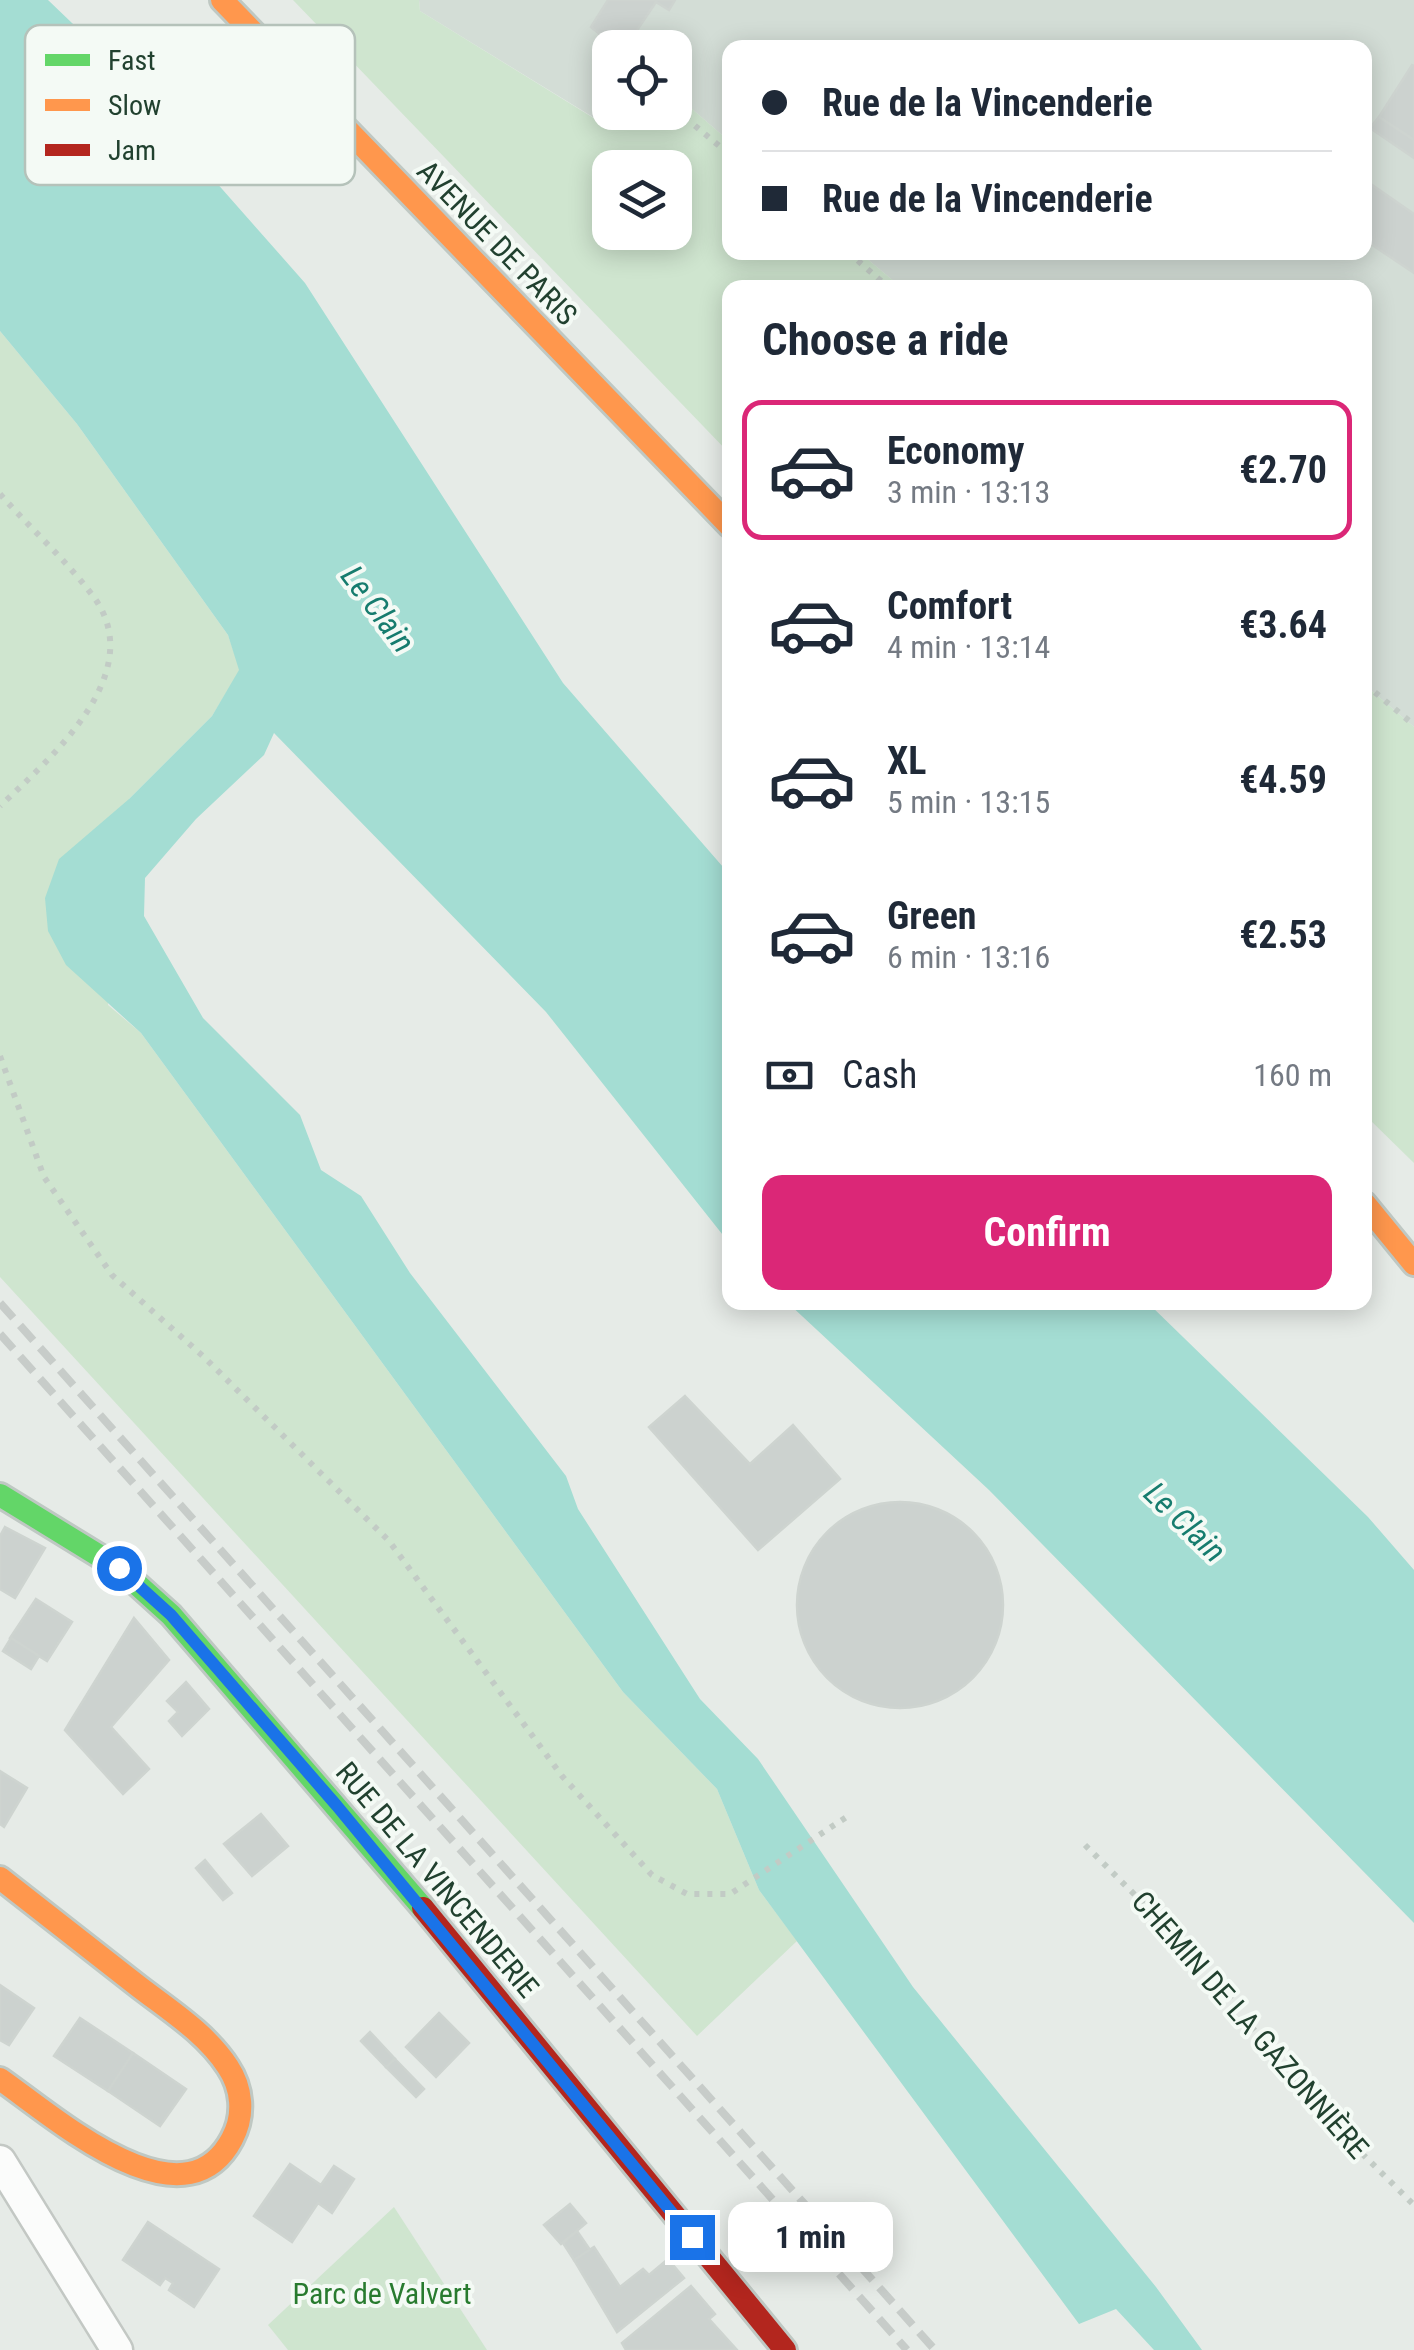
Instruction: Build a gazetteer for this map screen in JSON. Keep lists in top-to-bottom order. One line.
{"streets":{"main road":["AVENUE DE PARIS","RUE DE LA VINCENDERIE"],"path":["CHEMIN DE LA GAZONNIÈRE"]},"water":["Le Clain"],"parks":["Parc de Valvert"],"legend":["Fast","Slow","Jam"],"page":{"banner":["Rue de la Vincenderie","Rue de la Vincenderie"],"heading":"Choose a ride","list":[{"name":"Economy","note":"3 min · 13:13","value":"€2.70"},{"name":"Comfort","note":"4 min · 13:14","value":"€3.64"},{"name":"XL","note":"5 min · 13:15","value":"€4.59"},{"name":"Green","note":"6 min · 13:16","value":"€2.53"}],"pay":["Cash","160 m"],"buttons":"Confirm","bubble":"1 min"}}
